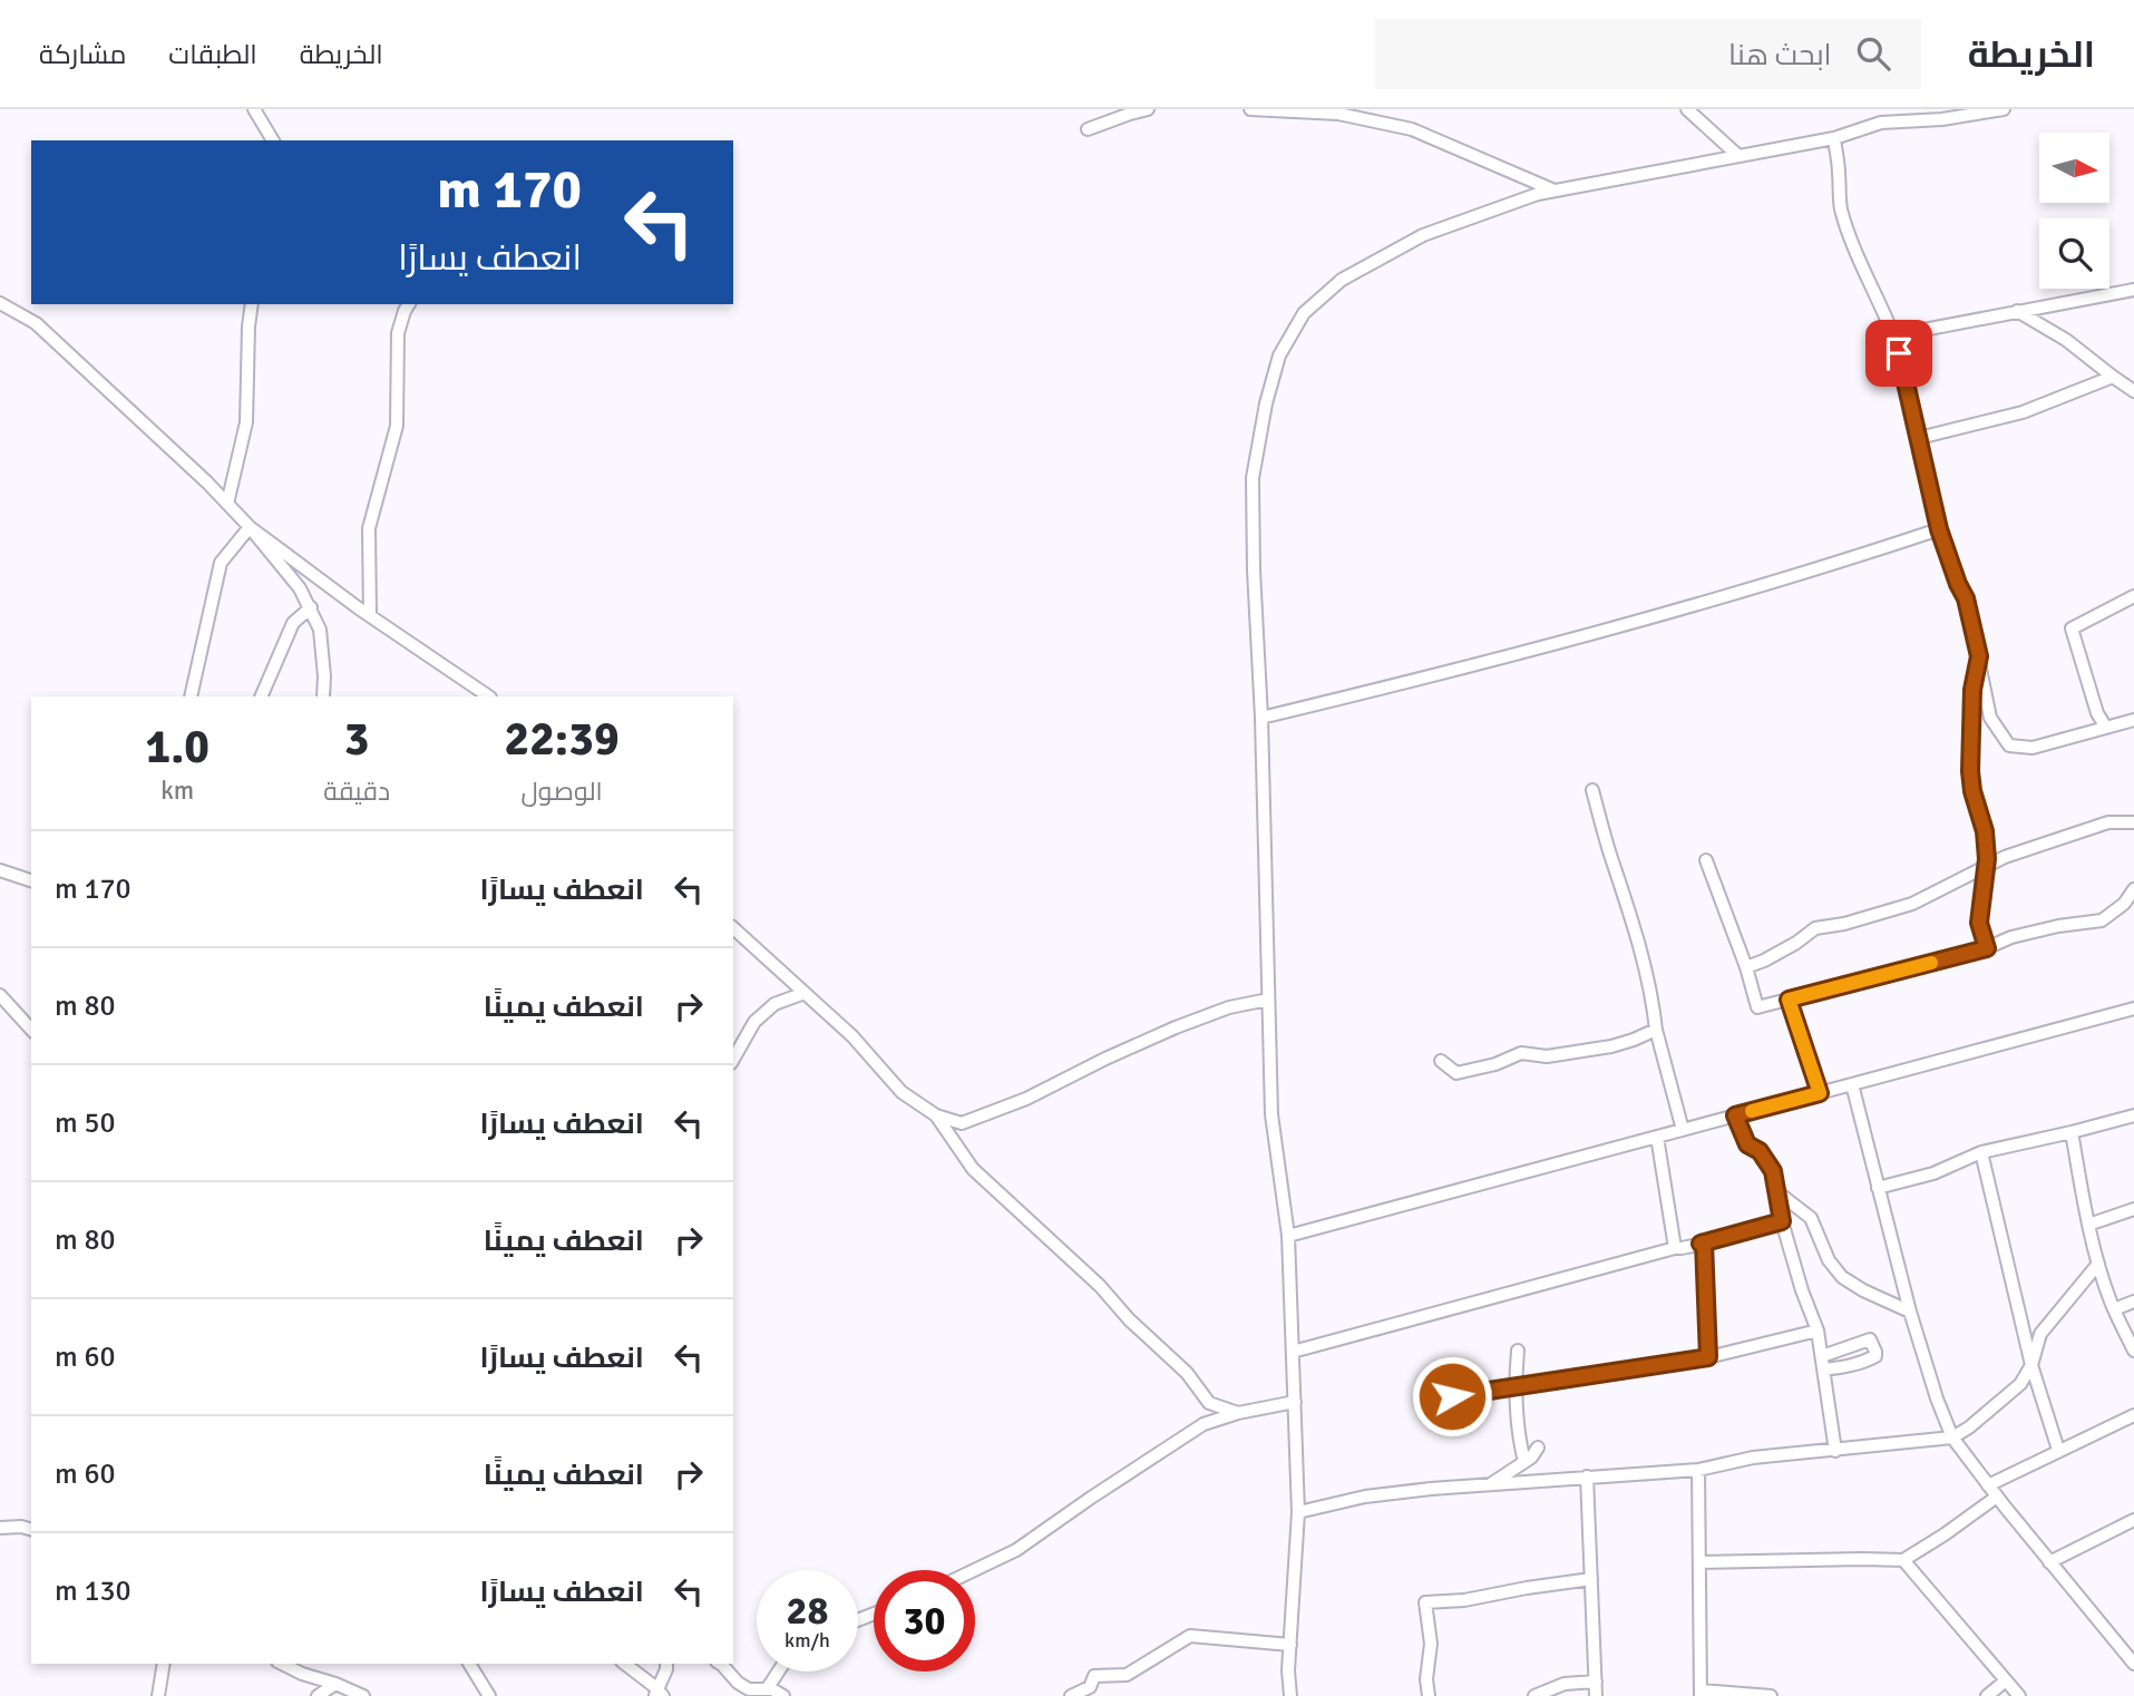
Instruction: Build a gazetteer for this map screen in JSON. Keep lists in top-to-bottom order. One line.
{"north":"right","page":{"header":"الخريطة","search":"ابحث هنا","nav":["الخريطة","الطبقات","مشاركة"],"turn":["170 m","انعطف يسارًا"],"eta":["22:39","الوصول","3","دقيقة","1.0","km"],"list":[{"name":"انعطف يسارًا","value":"170 m"},{"name":"انعطف يمينًا","value":"80 m"},{"name":"انعطف يسارًا","value":"50 m"},{"name":"انعطف يمينًا","value":"80 m"},{"name":"انعطف يسارًا","value":"60 m"},{"name":"انعطف يمينًا","value":"60 m"},{"name":"انعطف يسارًا","value":"130 m"}],"speed":"28 km/h","limit":"30"}}
